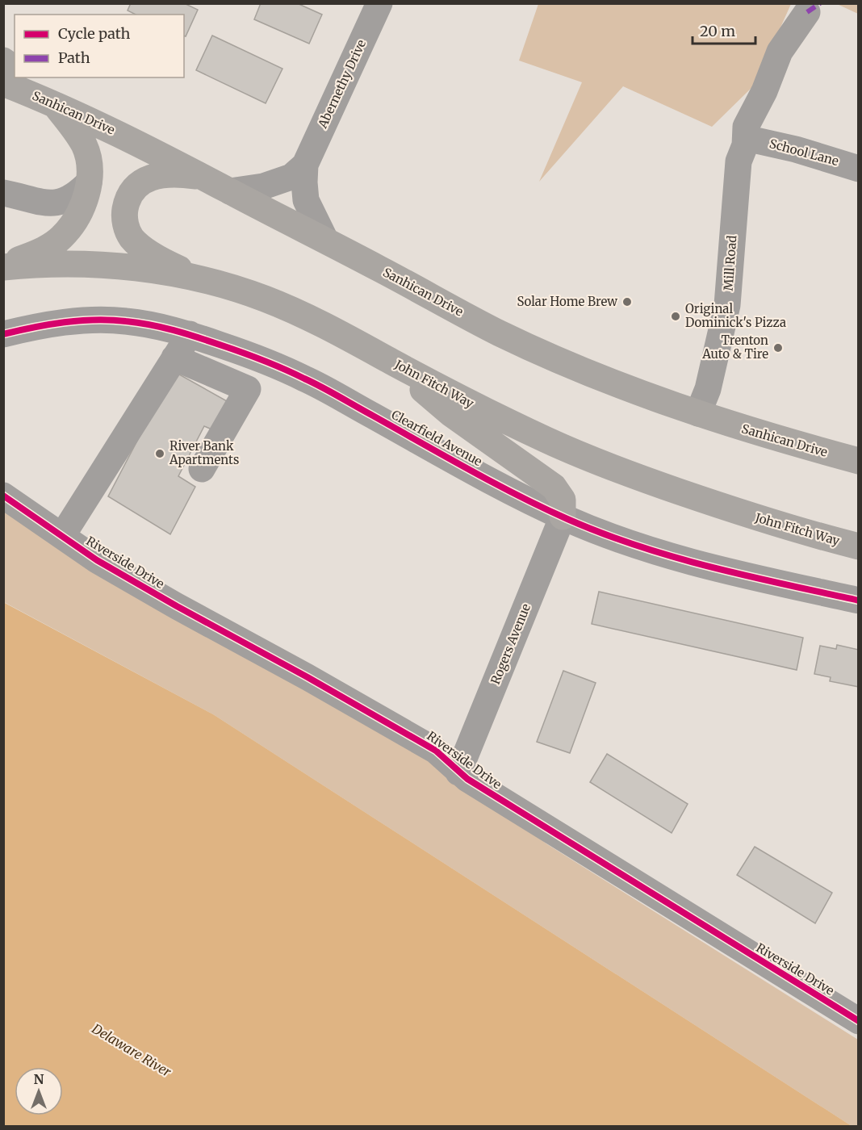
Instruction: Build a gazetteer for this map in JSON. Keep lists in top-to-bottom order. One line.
{"streets":{"highway":["Sanhican Drive","John Fitch Way"],"street":["Abernethy Drive","School Lane","Mill Road","Clearfield Avenue","Riverside Drive","Rogers Avenue"]},"crossings":[["Abernethy Drive","Sanhican Drive"],["Sanhican Drive","Mill Road"],["School Lane","Mill Road"],["Clearfield Avenue","Rogers Avenue"],["Riverside Drive","Rogers Avenue"]],"water":["Delaware River"],"places":["Solar Home Brew","Original Dominick's Pizza","Trenton Auto & Tire","River Bank Apartments"],"legend":["Cycle path","Path"],"scale_bar":"20 m","north":"top"}
